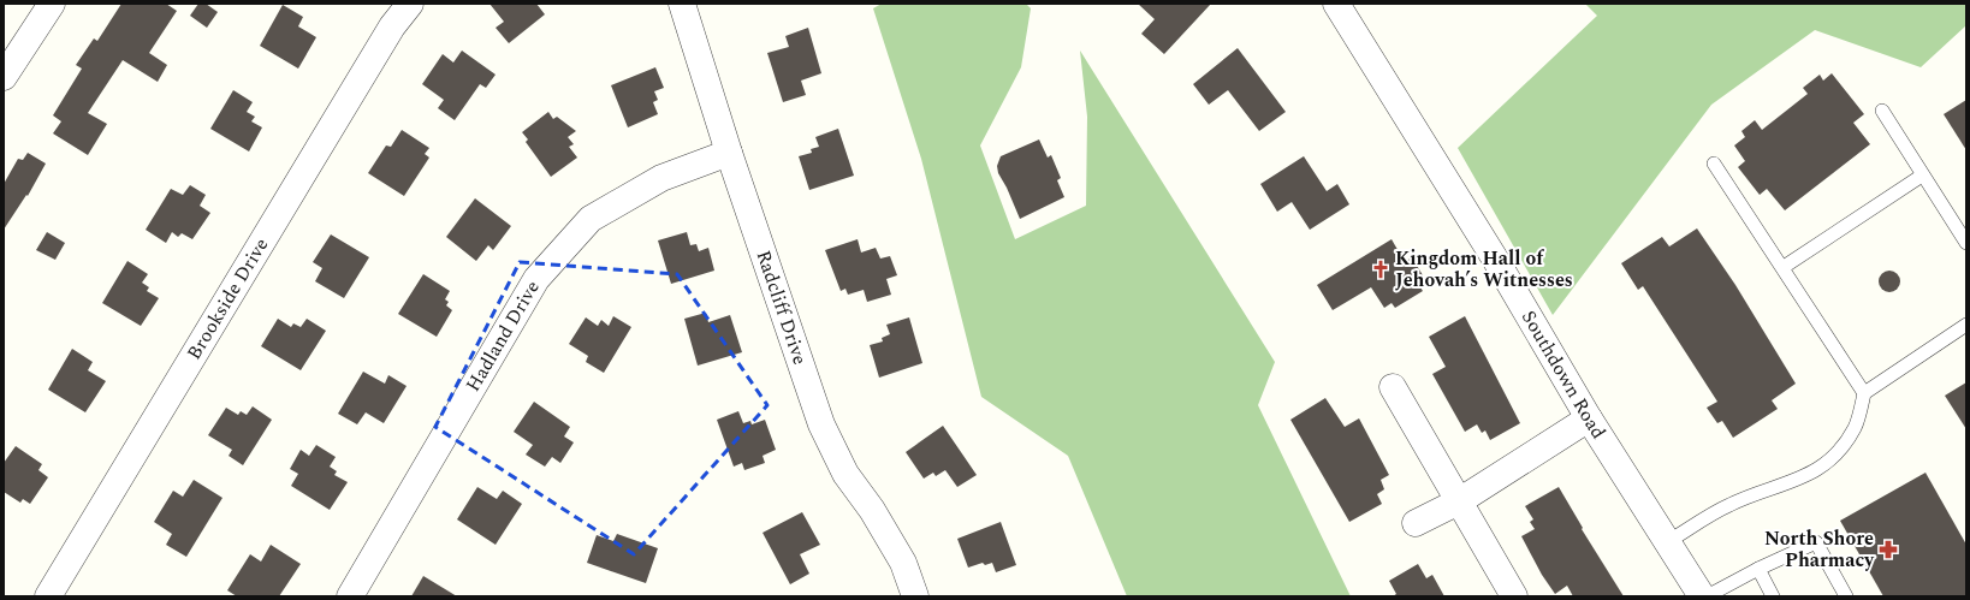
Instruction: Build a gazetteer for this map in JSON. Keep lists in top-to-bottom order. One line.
{"streets":{"street":["Brookside Drive","Radcliff Drive","Hadland Drive","Southdown Road"]},"crossings":[["Radcliff Drive","Hadland Drive"]],"places":{"church":["Kingdom Hall of Jehovah’s Witnesses"],"pharmacy":["North Shore Pharmacy"]}}
